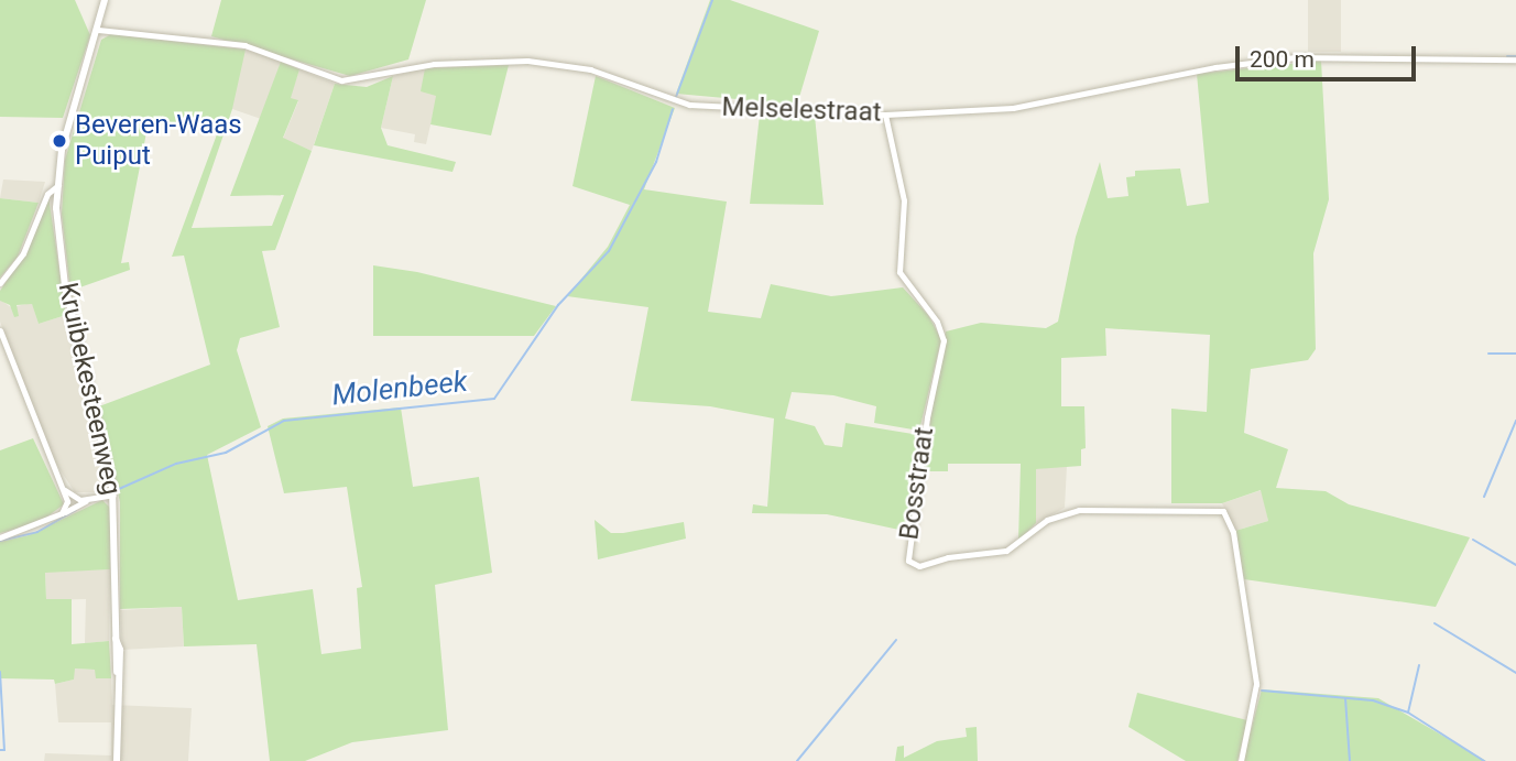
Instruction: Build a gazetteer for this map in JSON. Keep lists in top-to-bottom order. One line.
{"streets":{"street":["Melselestraat","Kruibekesteenweg","Bosstraat"]},"crossings":[["Melselestraat","Kruibekesteenweg"],["Melselestraat","Bosstraat"]],"water":["Molenbeek"],"places":["Beveren-Waas Puiput"],"scale_bar":"200 m"}
